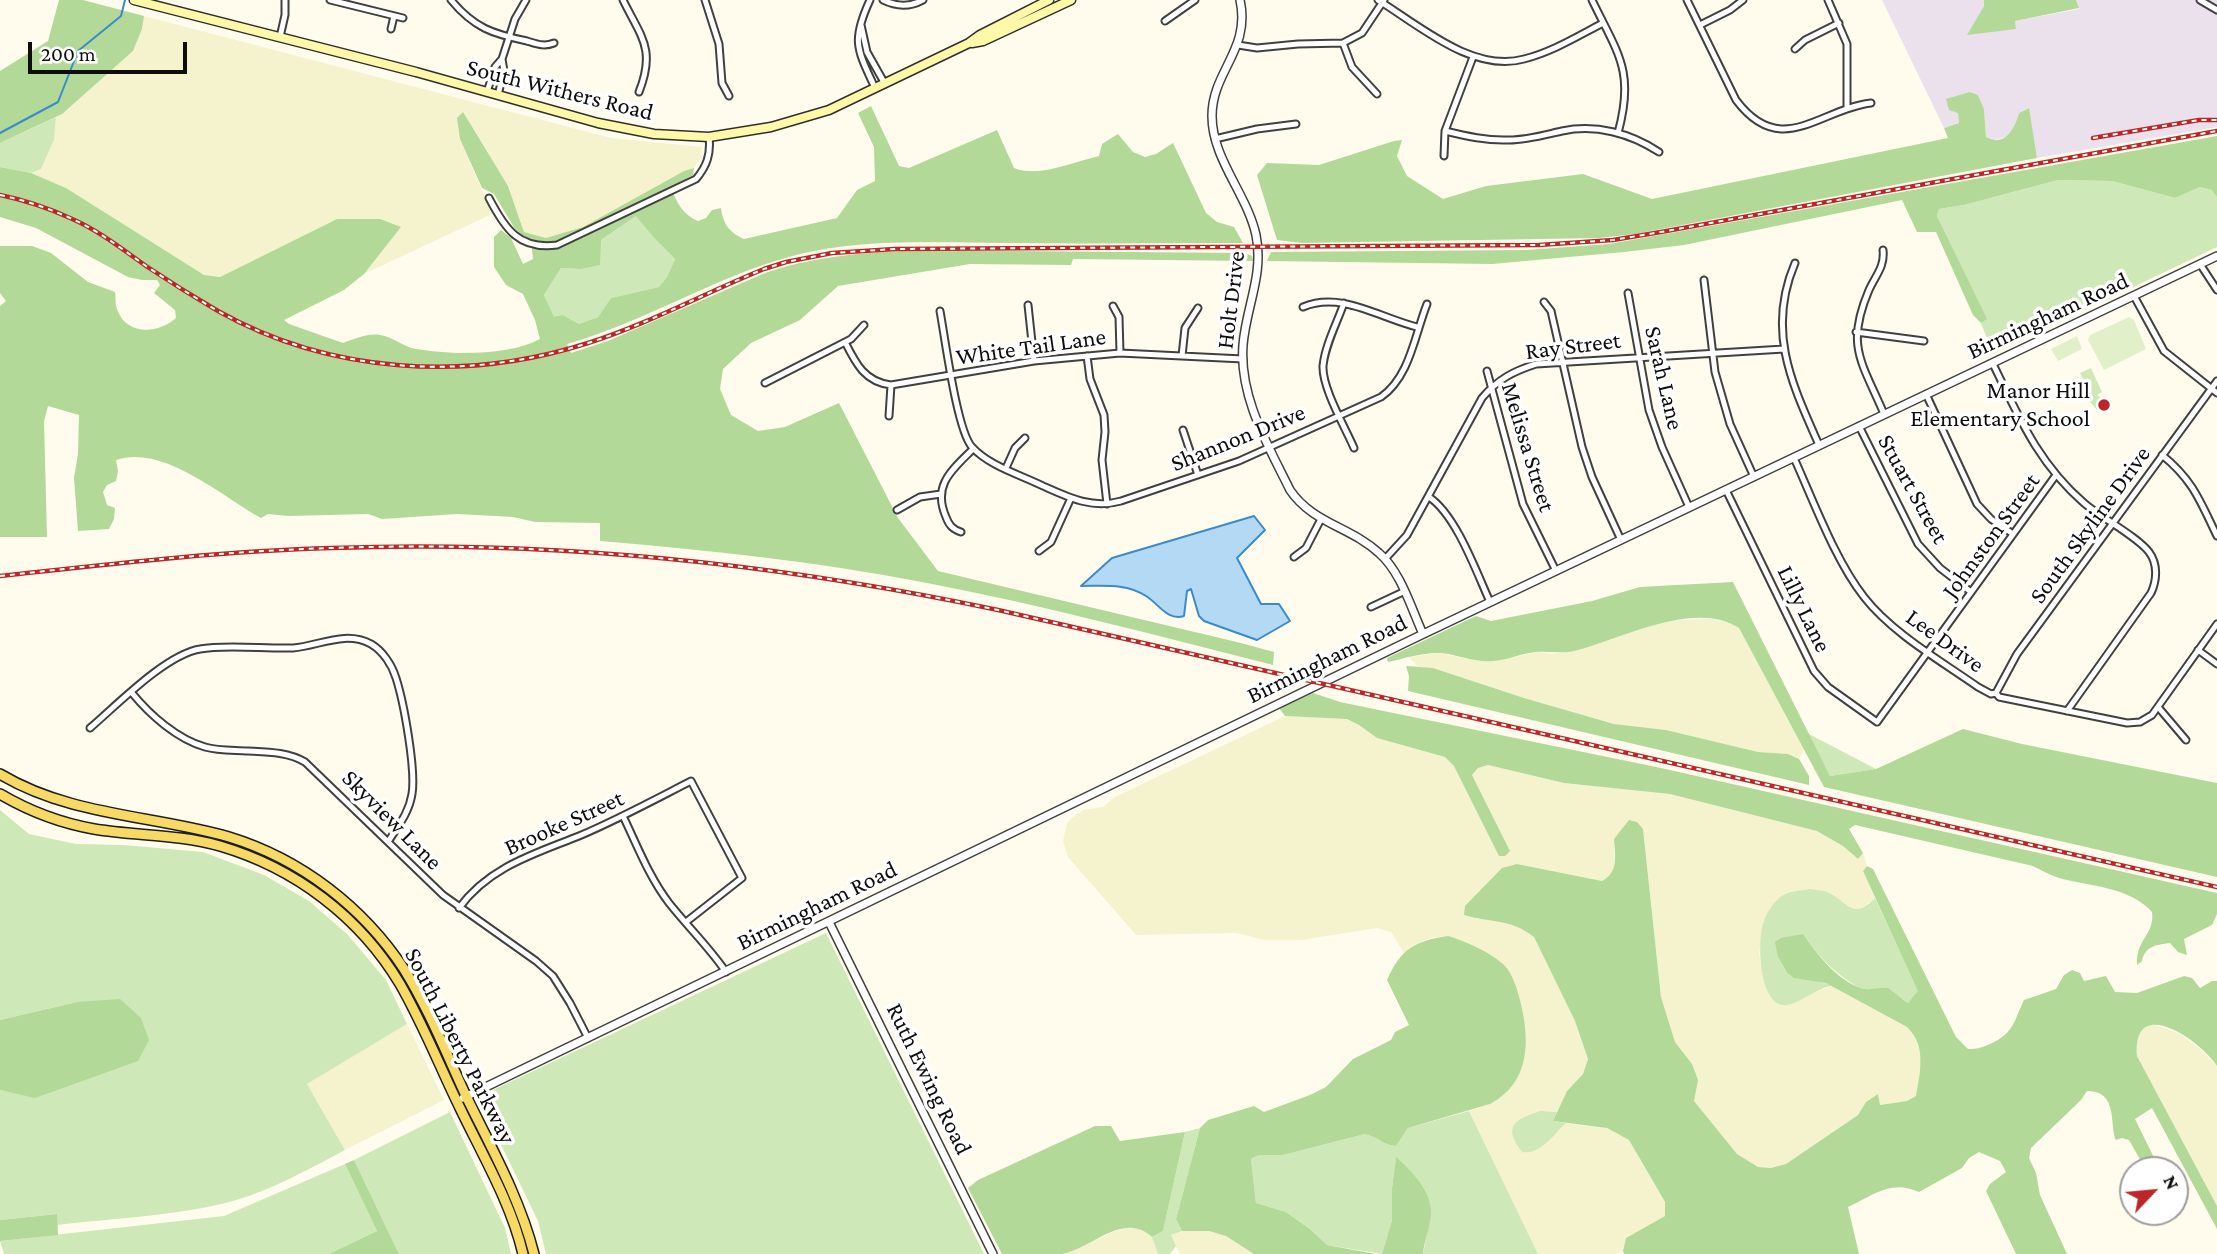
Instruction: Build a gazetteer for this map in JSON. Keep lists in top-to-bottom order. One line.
{"streets":{"main road":["South Withers Road","South Liberty Parkway"],"street":["Holt Drive","Birmingham Road","Ray Street","White Tail Lane","Sarah Lane","Shannon Drive","Melissa Street","Stuart Street","South Skyline Drive","Johnston Street","Lilly Lane","Lee Drive","Skyview Lane","Brooke Street","Ruth Ewing Road"]},"crossings":[["Holt Drive","Birmingham Road"],["Holt Drive","Ray Street"],["Holt Drive","White Tail Lane"],["Holt Drive","Shannon Drive"],["Birmingham Road","Sarah Lane"],["Birmingham Road","Melissa Street"],["Birmingham Road","Stuart Street"],["Birmingham Road","Lilly Lane"],["Birmingham Road","Lee Drive"],["Birmingham Road","Skyview Lane"],["Birmingham Road","South Liberty Parkway"],["Birmingham Road","Ruth Ewing Road"],["Ray Street","Sarah Lane"],["Ray Street","Melissa Street"],["Stuart Street","Johnston Street"],["South Skyline Drive","Lee Drive"],["Johnston Street","Lilly Lane"],["Johnston Street","Lee Drive"],["Skyview Lane","Brooke Street"]],"places":["Manor Hill Elementary School"],"scale_bar":"200 m","north":"top right"}
